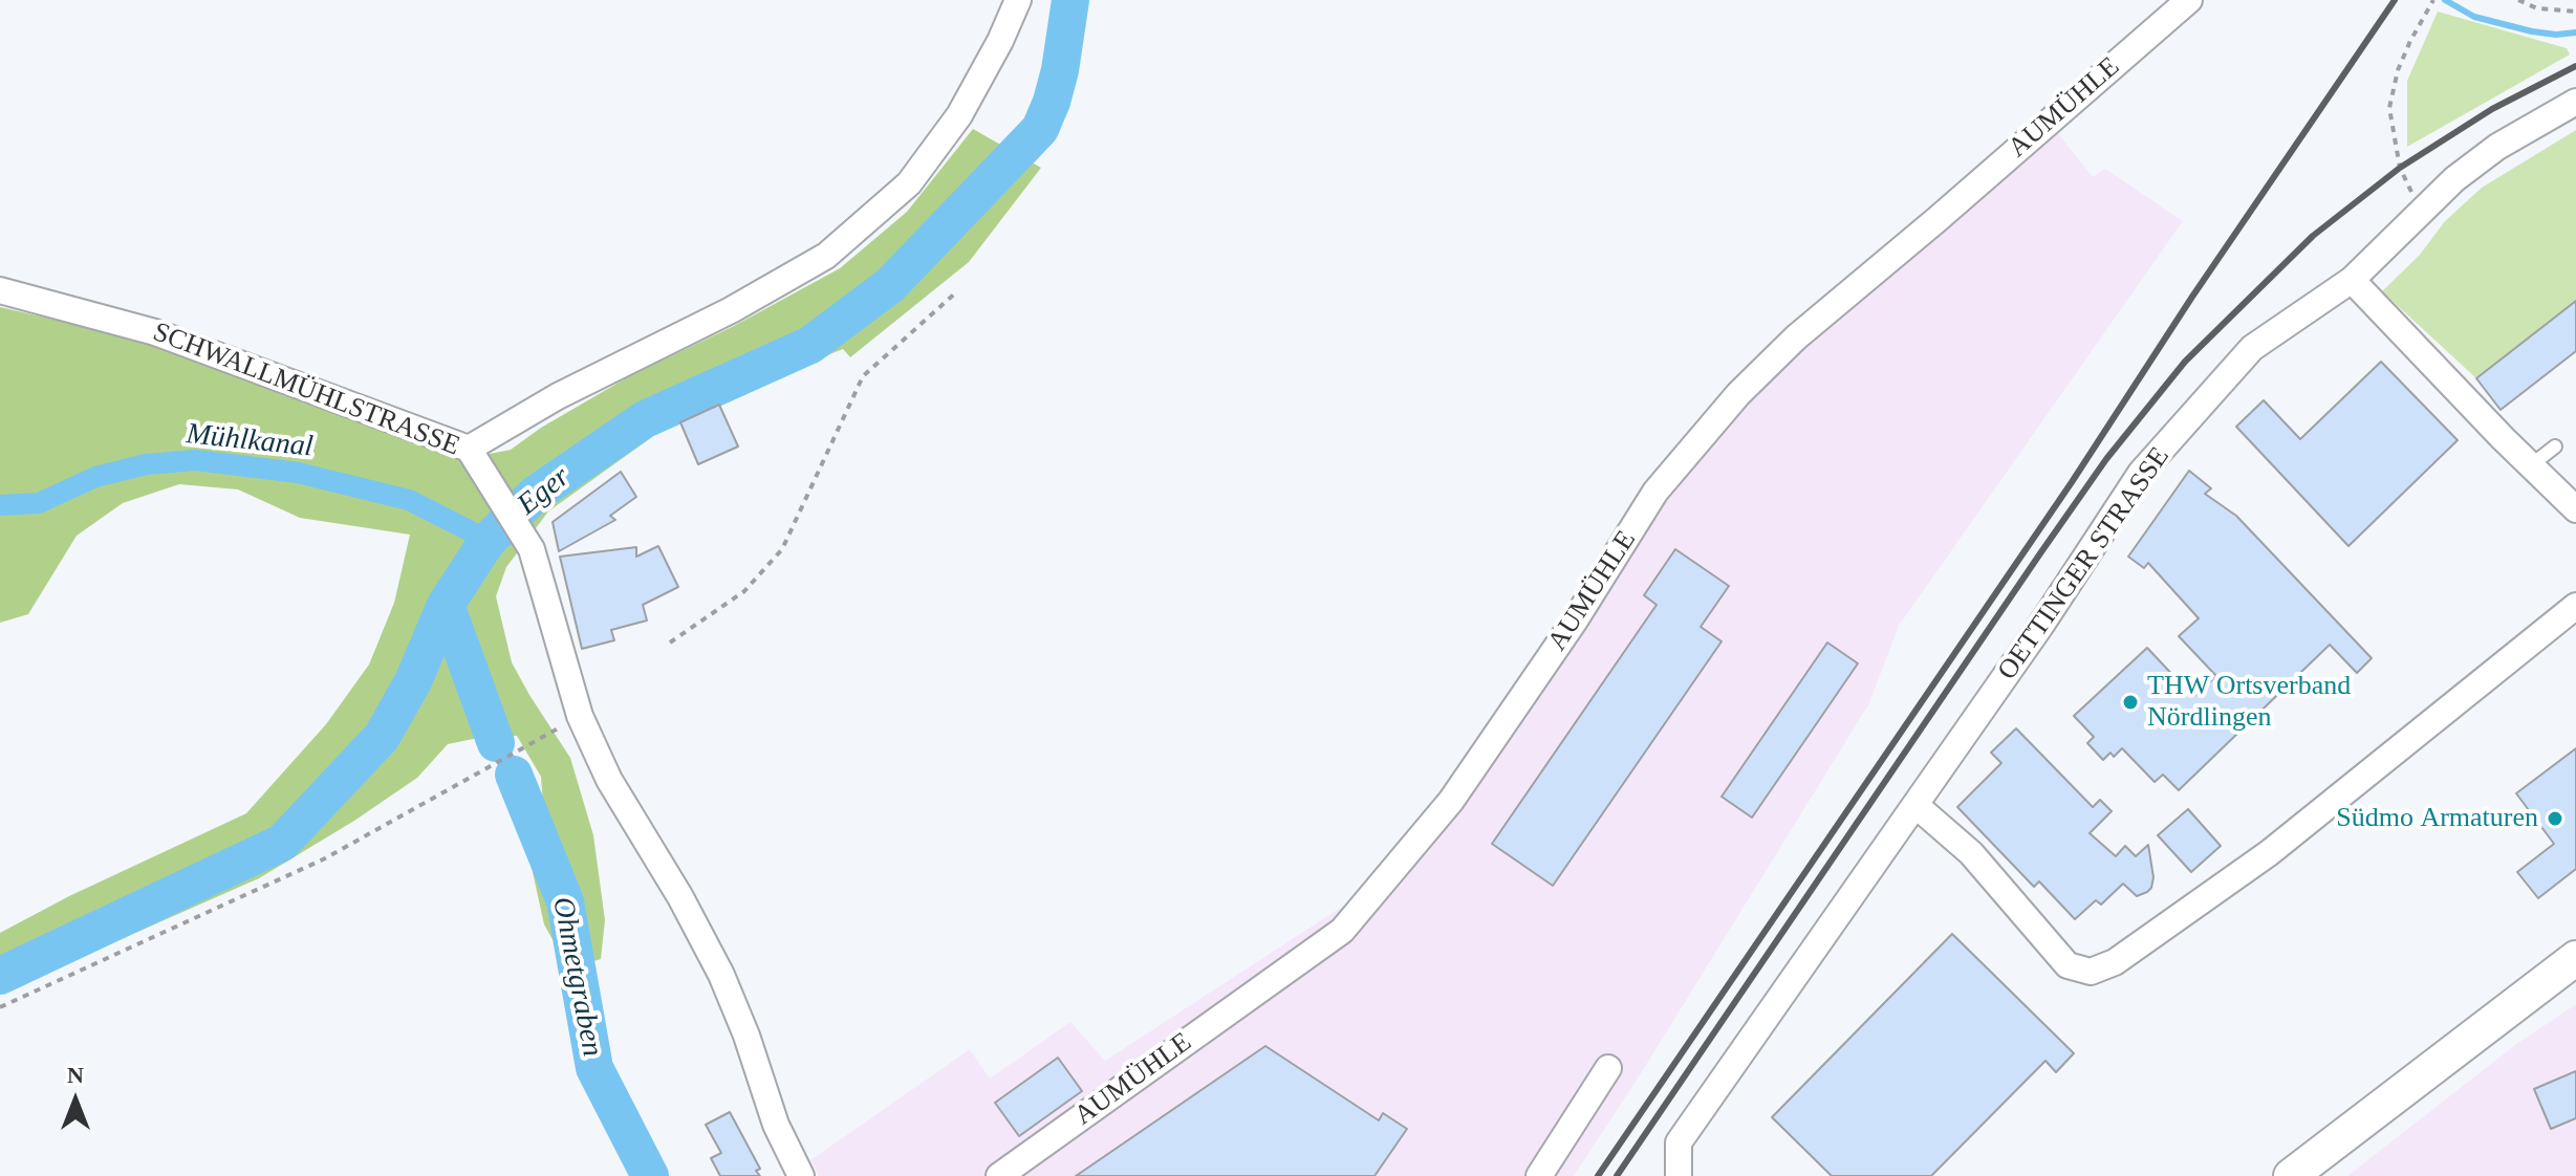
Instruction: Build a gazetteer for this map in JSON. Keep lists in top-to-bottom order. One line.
{"streets":{"street":["AUMÜHLE","SCHWALLMÜHLSTRASSE","OETTINGER STRASSE"]},"water":["Mühlkanal","Eger","Ohmetgraben"],"places":["THW Ortsverband Nördlingen","Südmo Armaturen"],"north":"top"}
